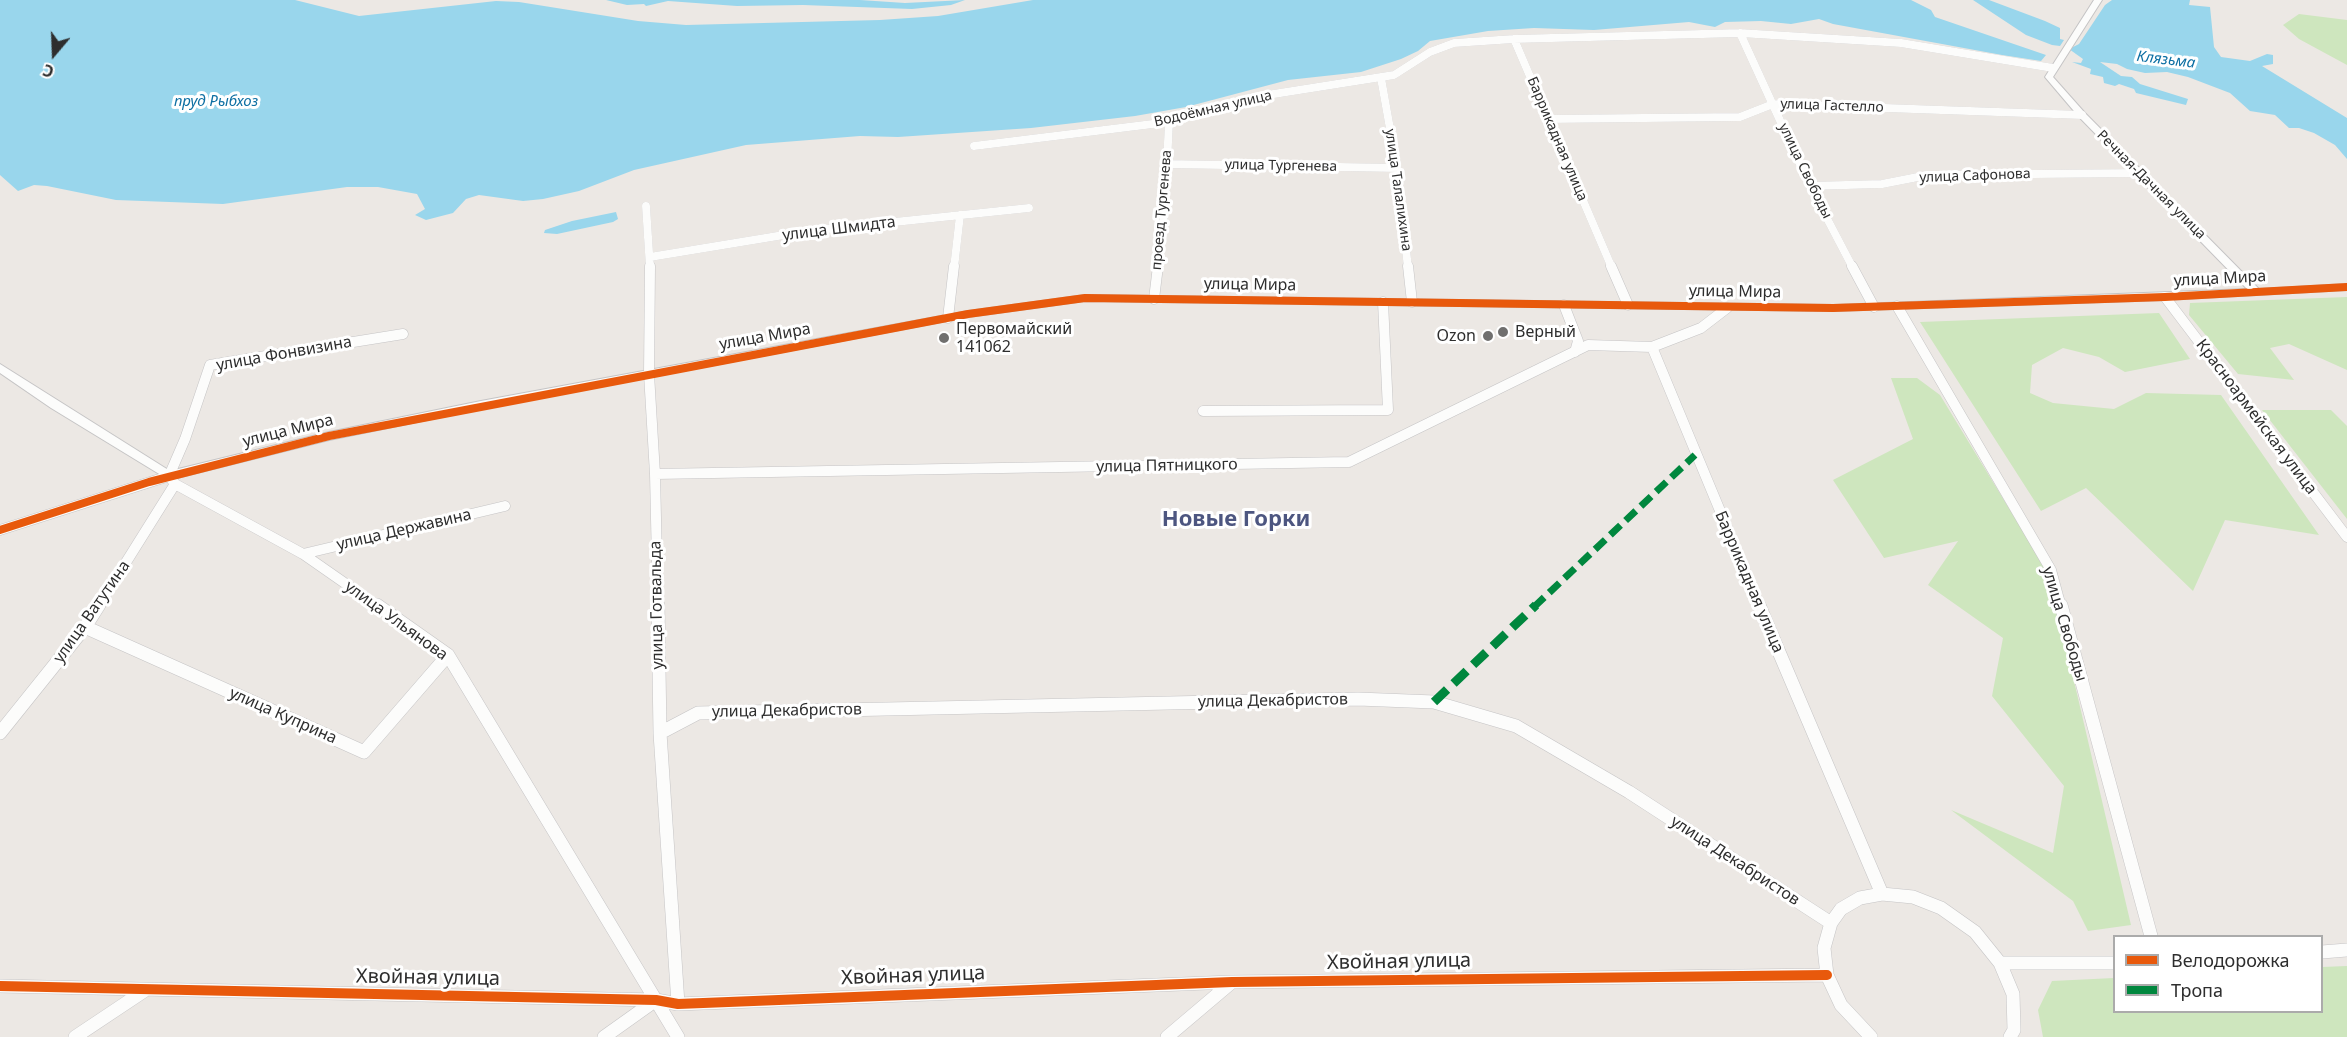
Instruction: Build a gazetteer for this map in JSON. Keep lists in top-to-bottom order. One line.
{"streets":{"street":["улица Гастелло","Водоёмная улица","Баррикадная улица","улица Тургенева","улица Свободы","улица Сафонова","Речная-Дачная улица","улица Талалихина","проезд Тургенева","улица Шмидта","улица Мира","улица Фонвизина","Красноармейская улица","улица Пятницкого","улица Державина","улица Готвальда","улица Ватутина","улица Ульянова","улица Декабристов","улица Куприна","Хвойная улица"]},"crossings":[["улица Гастелло","Баррикадная улица"],["улица Гастелло","улица Свободы"],["улица Гастелло","Речная-Дачная улица"],["Водоёмная улица","Баррикадная улица"],["Водоёмная улица","улица Свободы"],["Водоёмная улица","Речная-Дачная улица"],["Водоёмная улица","улица Талалихина"],["Водоёмная улица","проезд Тургенева"],["Баррикадная улица","улица Мира"],["Баррикадная улица","улица Пятницкого"],["улица Тургенева","улица Талалихина"],["улица Тургенева","проезд Тургенева"],["улица Свободы","улица Сафонова"],["улица Свободы","улица Мира"],["улица Сафонова","Речная-Дачная улица"],["Речная-Дачная улица","улица Мира"],["улица Талалихина","улица Мира"],["проезд Тургенева","улица Мира"],["улица Шмидта","улица Готвальда"],["улица Мира","улица Фонвизина"],["улица Мира","Красноармейская улица"],["улица Мира","улица Готвальда"],["улица Мира","улица Ватутина"],["улица Мира","улица Ульянова"],["улица Фонвизина","улица Ватутина"],["улица Фонвизина","улица Ульянова"],["улица Пятницкого","улица Готвальда"],["улица Державина","улица Ульянова"],["улица Готвальда","улица Декабристов"],["улица Готвальда","Хвойная улица"],["улица Ватутина","улица Ульянова"],["улица Ватутина","улица Куприна"],["улица Ульянова","улица Куприна"],["улица Ульянова","Хвойная улица"]],"districts":["Новые Горки"],"water":["Клязьма","пруд Рыбхоз"],"places":["Верный","Ozon","Первомайский 141062"],"legend":["Велодорожка","Тропа"],"north":"bottom"}
